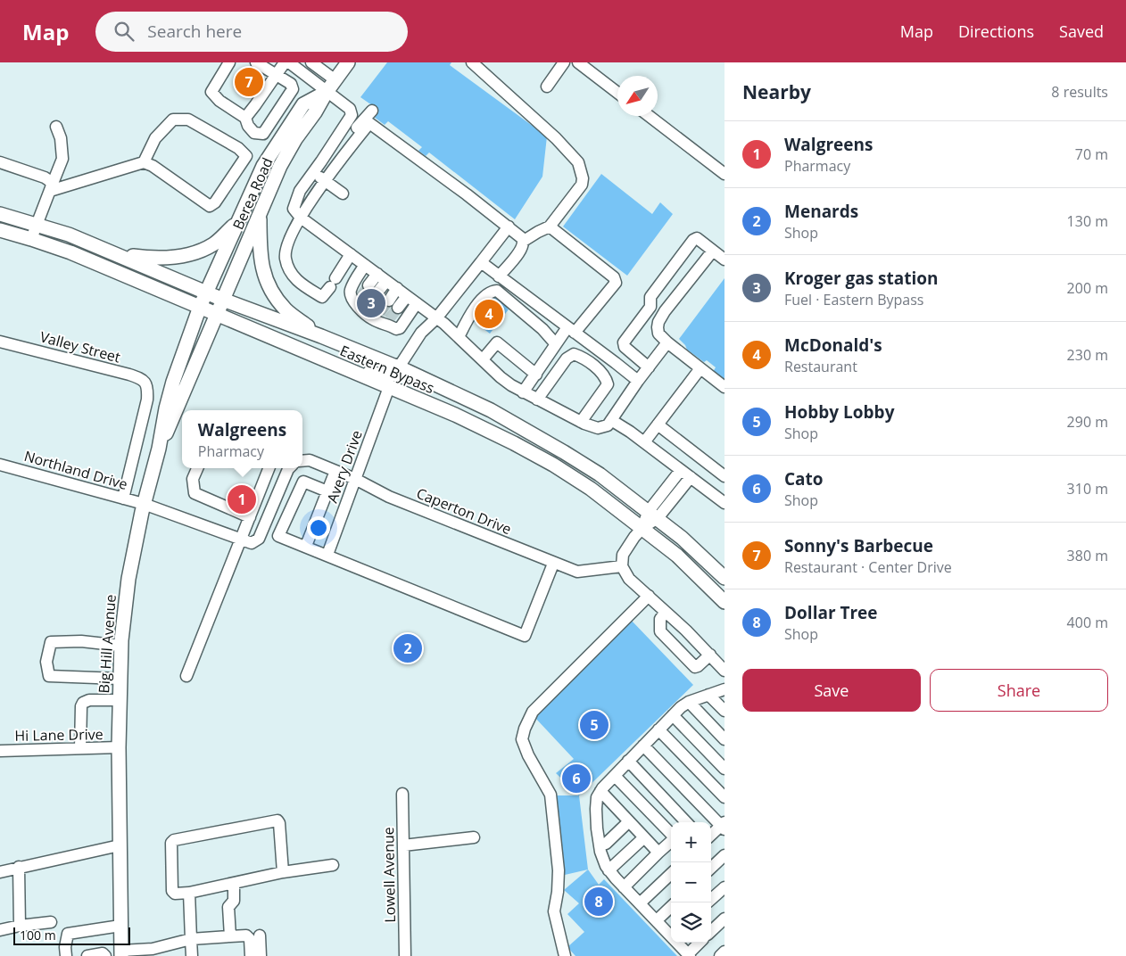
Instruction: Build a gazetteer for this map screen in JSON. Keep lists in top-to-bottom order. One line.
{"streets":{"main road":["Berea Road","Eastern Bypass","Big Hill Avenue"],"street":["Valley Street","Avery Drive","Northland Drive","Caperton Drive","Hi Lane Drive","Lowell Avenue"]},"crossings":[["Berea Road","Eastern Bypass"],["Berea Road","Big Hill Avenue"],["Valley Street","Northland Drive"],["Eastern Bypass","Avery Drive"],["Eastern Bypass","Big Hill Avenue"],["Avery Drive","Caperton Drive"],["Northland Drive","Big Hill Avenue"],["Big Hill Avenue","Hi Lane Drive"]],"scale_bar":"100 m","north":"bottom left","page":{"header":"Map","search":"Search here","nav":["Map","Directions","Saved"],"heading":["Nearby","8 results"],"pins":["7","3","4","1","2","5","6","8"],"list":[{"mark":"1","name":"Walgreens","note":"Pharmacy","value":"70 m"},{"mark":"2","name":"Menards","note":"Shop","value":"130 m"},{"mark":"3","name":"Kroger gas station","note":"Fuel · Eastern Bypass","value":"200 m"},{"mark":"4","name":"McDonald's","note":"Restaurant","value":"230 m"},{"mark":"5","name":"Hobby Lobby","note":"Shop","value":"290 m"},{"mark":"6","name":"Cato","note":"Shop","value":"310 m"},{"mark":"7","name":"Sonny's Barbecue","note":"Restaurant · Center Drive","value":"380 m"},{"mark":"8","name":"Dollar Tree","note":"Shop","value":"400 m"}],"popup":["Walgreens","Pharmacy"],"buttons":["Save","Share"],"map_buttons":["+","−"],"scale":"100 m"}}
